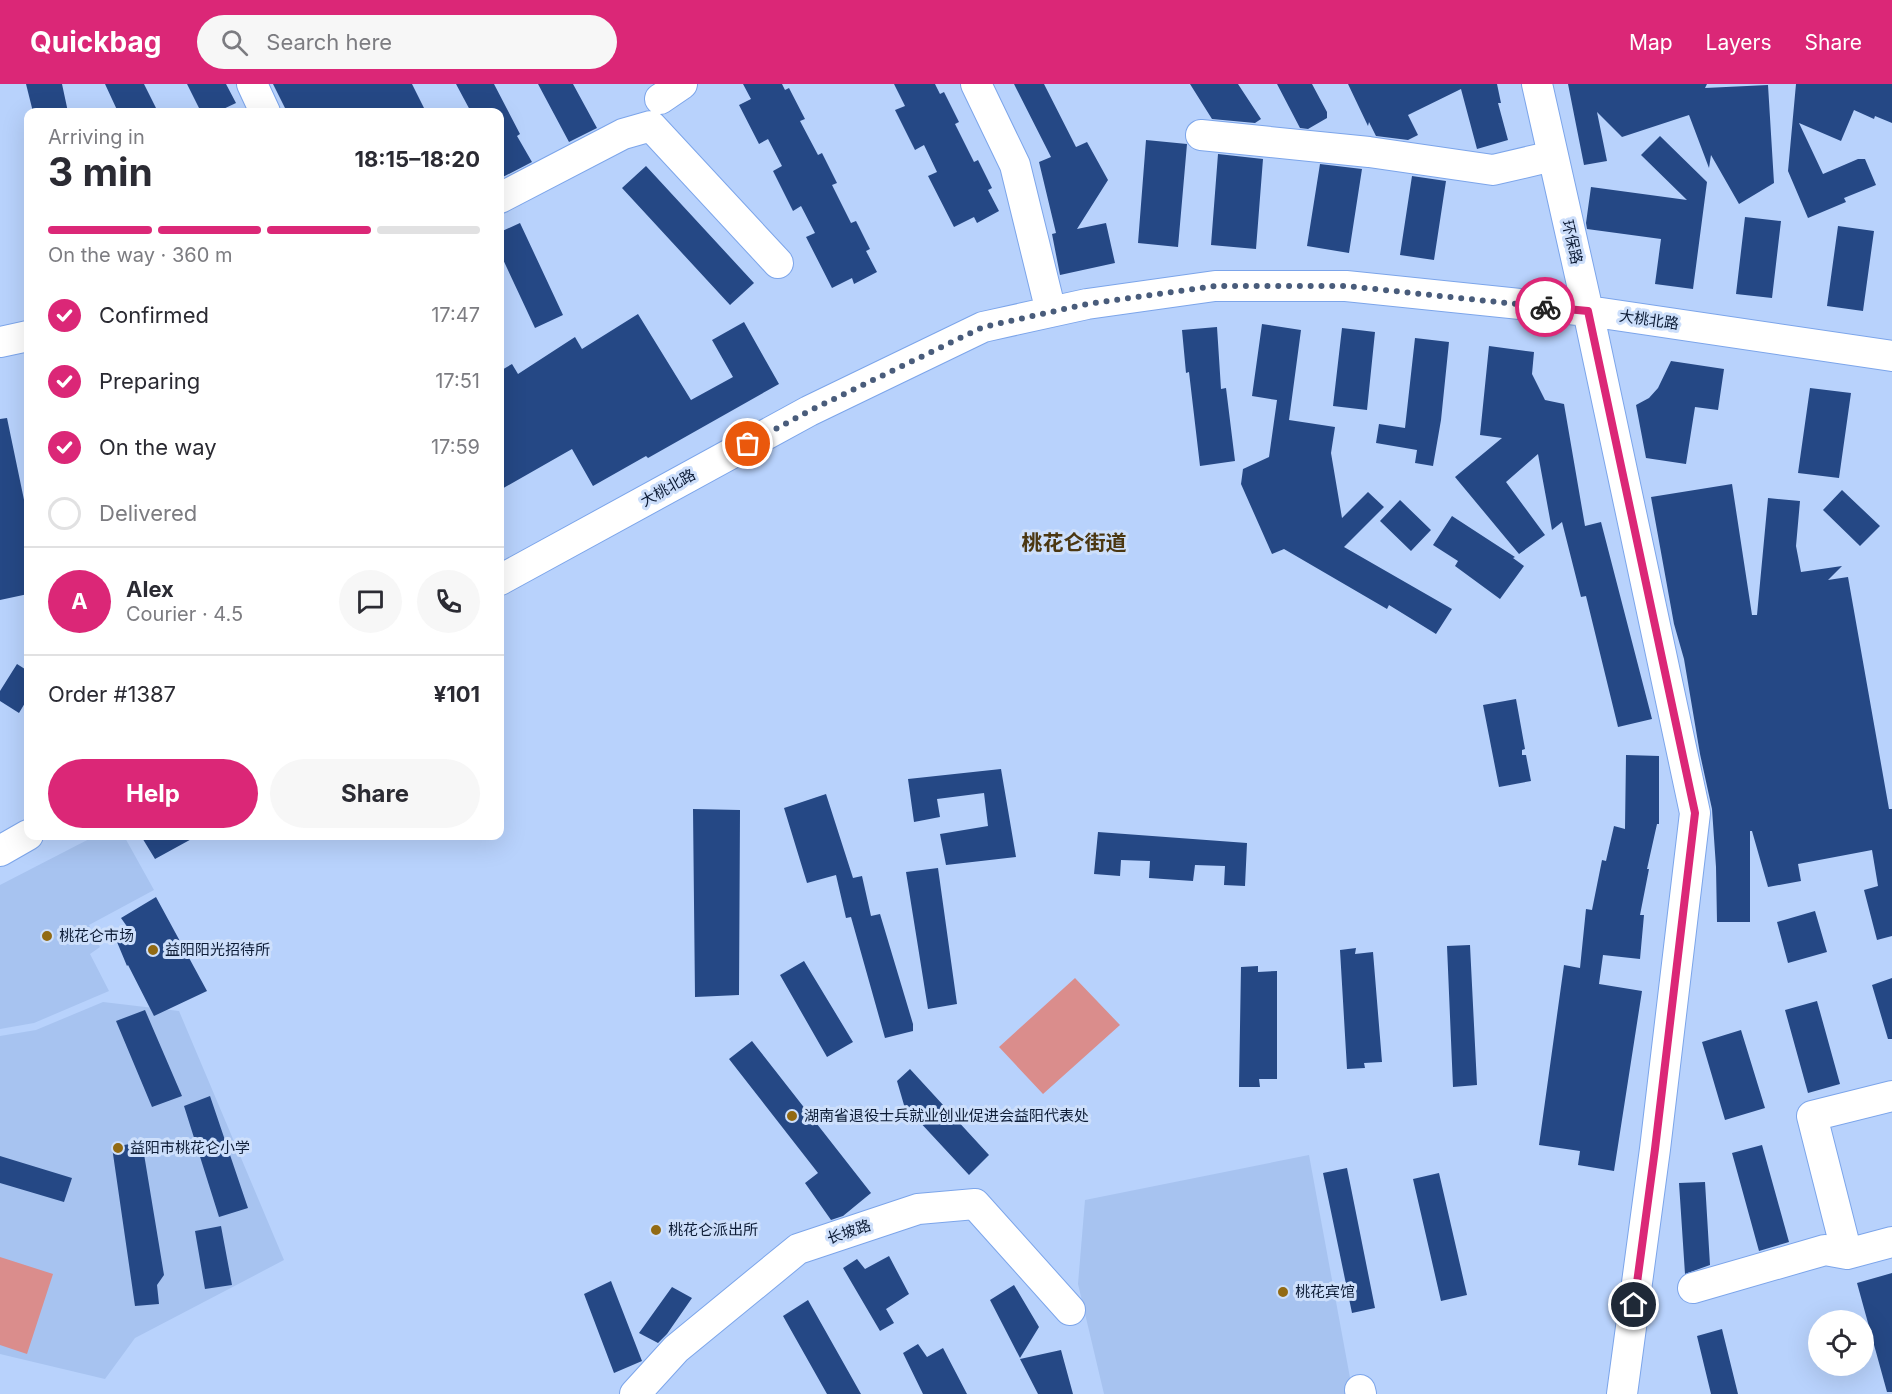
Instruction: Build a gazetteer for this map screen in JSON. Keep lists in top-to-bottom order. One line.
{"streets":{"street":["环保路","大桃北路","长坡路"]},"crossings":[["环保路","大桃北路"]],"districts":["桃花仑街道"],"places":["桃花仑市场","益阳阳光招待所","湖南省退役士兵就业创业促进会益阳代表处","益阳市桃花仑小学","桃花仑派出所","桃花宾馆"],"page":{"header":"Quickbag","search":"Search here","nav":["Map","Layers","Share"],"heading":["3 min","Arriving in","18:15–18:20"],"panel":["Alex","Courier · 4.5","Order #1387","¥101"],"bar":"On the way · 360 m","list":[["Confirmed","17:47"],["Preparing","17:51"],["On the way","17:59"],"Delivered"],"round":"A","buttons":["Help","Share"]}}
